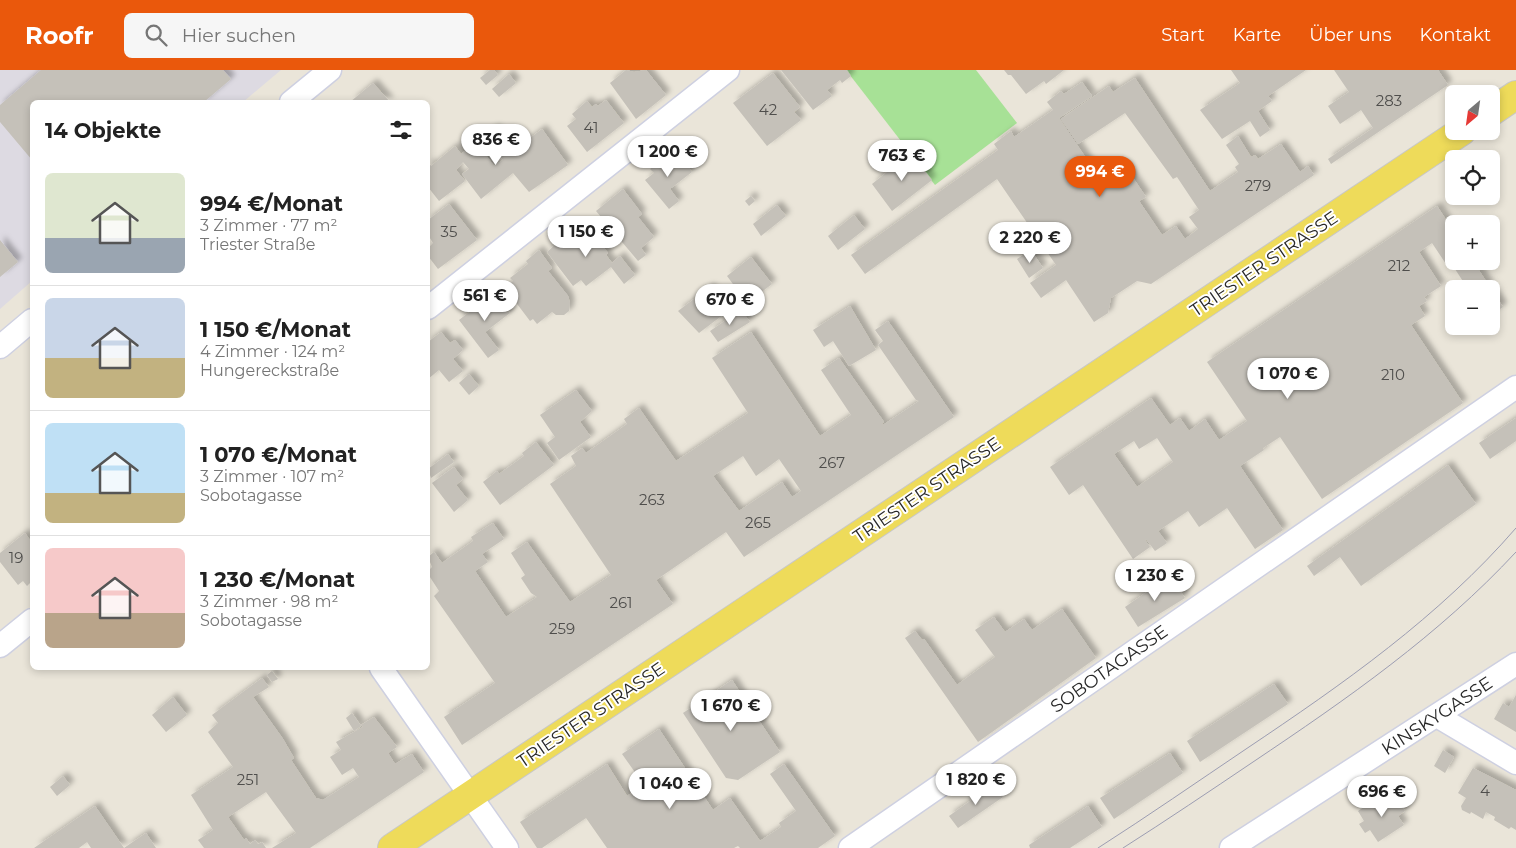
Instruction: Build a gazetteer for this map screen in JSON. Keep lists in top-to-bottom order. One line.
{"streets":{"main road":["TRIESTER STRASSE"],"street":["SOBOTAGASSE","KINSKYGASSE"]},"house_numbers":["283","42","41","279","35","212","210","267","263","265","19","261","259","251","4"],"north":"bottom left","page":{"header":"Roofr","search":"Hier suchen","nav":["Start","Karte","Über uns","Kontakt"],"map_buttons":["+","−"],"heading":"14 Objekte","price":["836 €","1 200 €","763 €","994 €","1 150 €","2 220 €","561 €","670 €","1 070 €","1 230 €","1 670 €","1 820 €","1 040 €","696 €"],"list":[{"name":"994 €/Monat","note":"3 Zimmer · 77 m² · Triester Straße"},{"name":"1 150 €/Monat","note":"4 Zimmer · 124 m² · Hungereckstraße"},{"name":"1 070 €/Monat","note":"3 Zimmer · 107 m² · Sobotagasse"},{"name":"1 230 €/Monat","note":"3 Zimmer · 98 m² · Sobotagasse"}]}}
